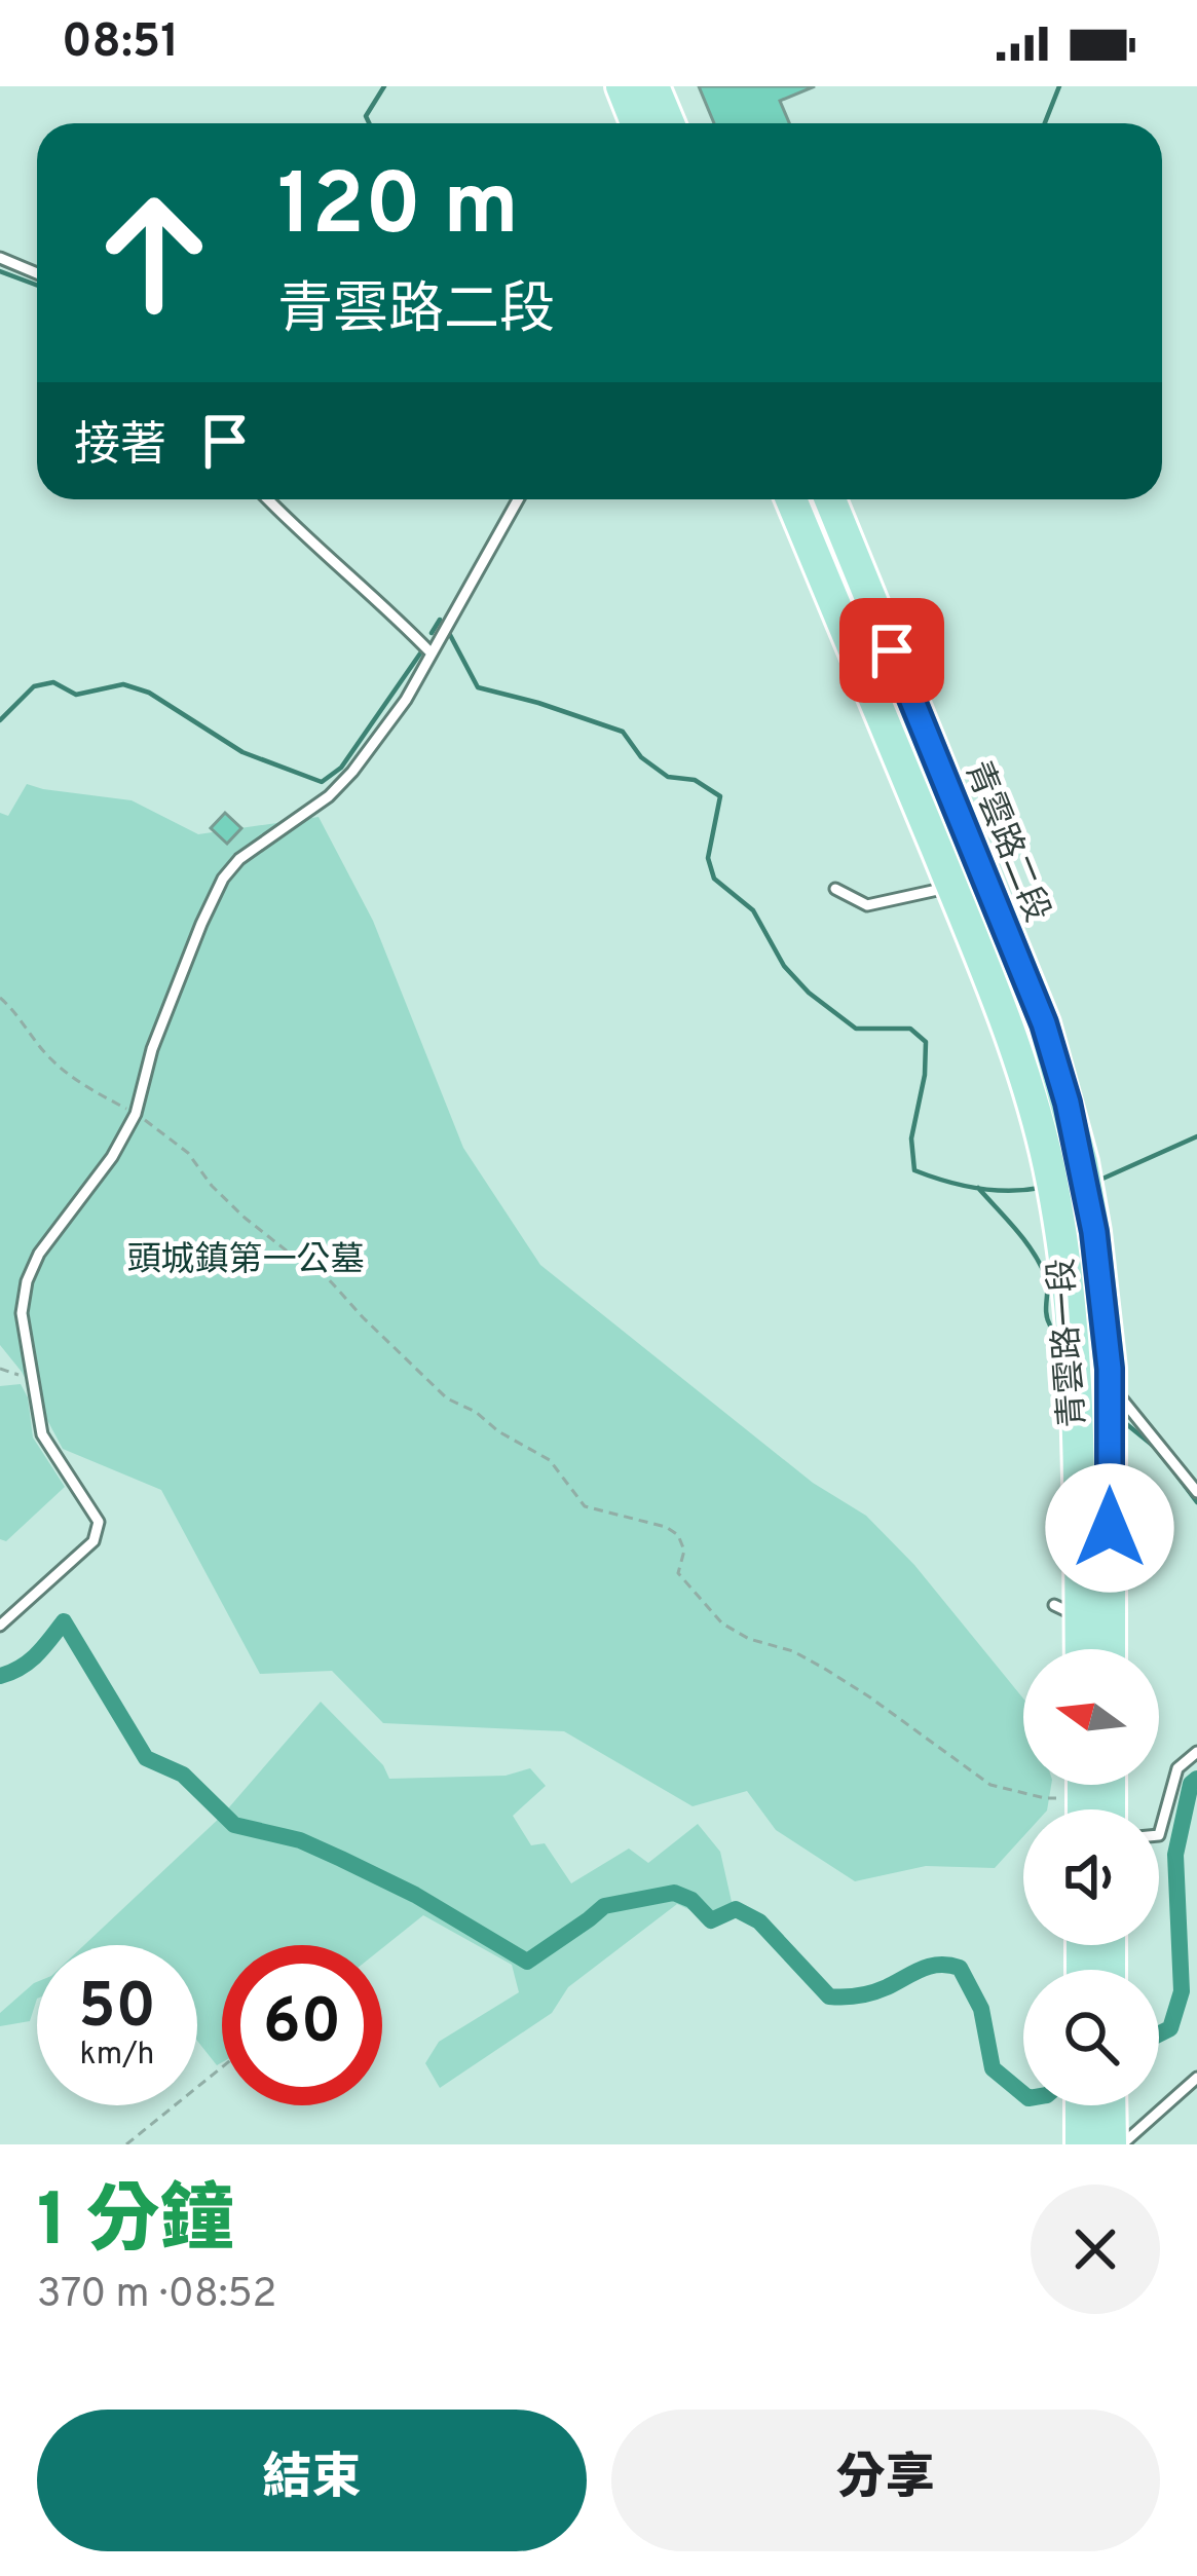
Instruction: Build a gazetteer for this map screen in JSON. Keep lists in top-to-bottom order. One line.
{"streets":{"main road":["青雲路二段","青雲路一段"]},"crossings":[["青雲路二段","青雲路一段"]],"parks":["頭城鎮第一公墓"],"north":"left","page":{"status":"08:51","turn":["120 m","青雲路二段"],"then":"接著","speed":"50 km/h","limit":"60","heading":["1 分鐘","370 m · 08:52"],"buttons":["結束","分享"]}}
